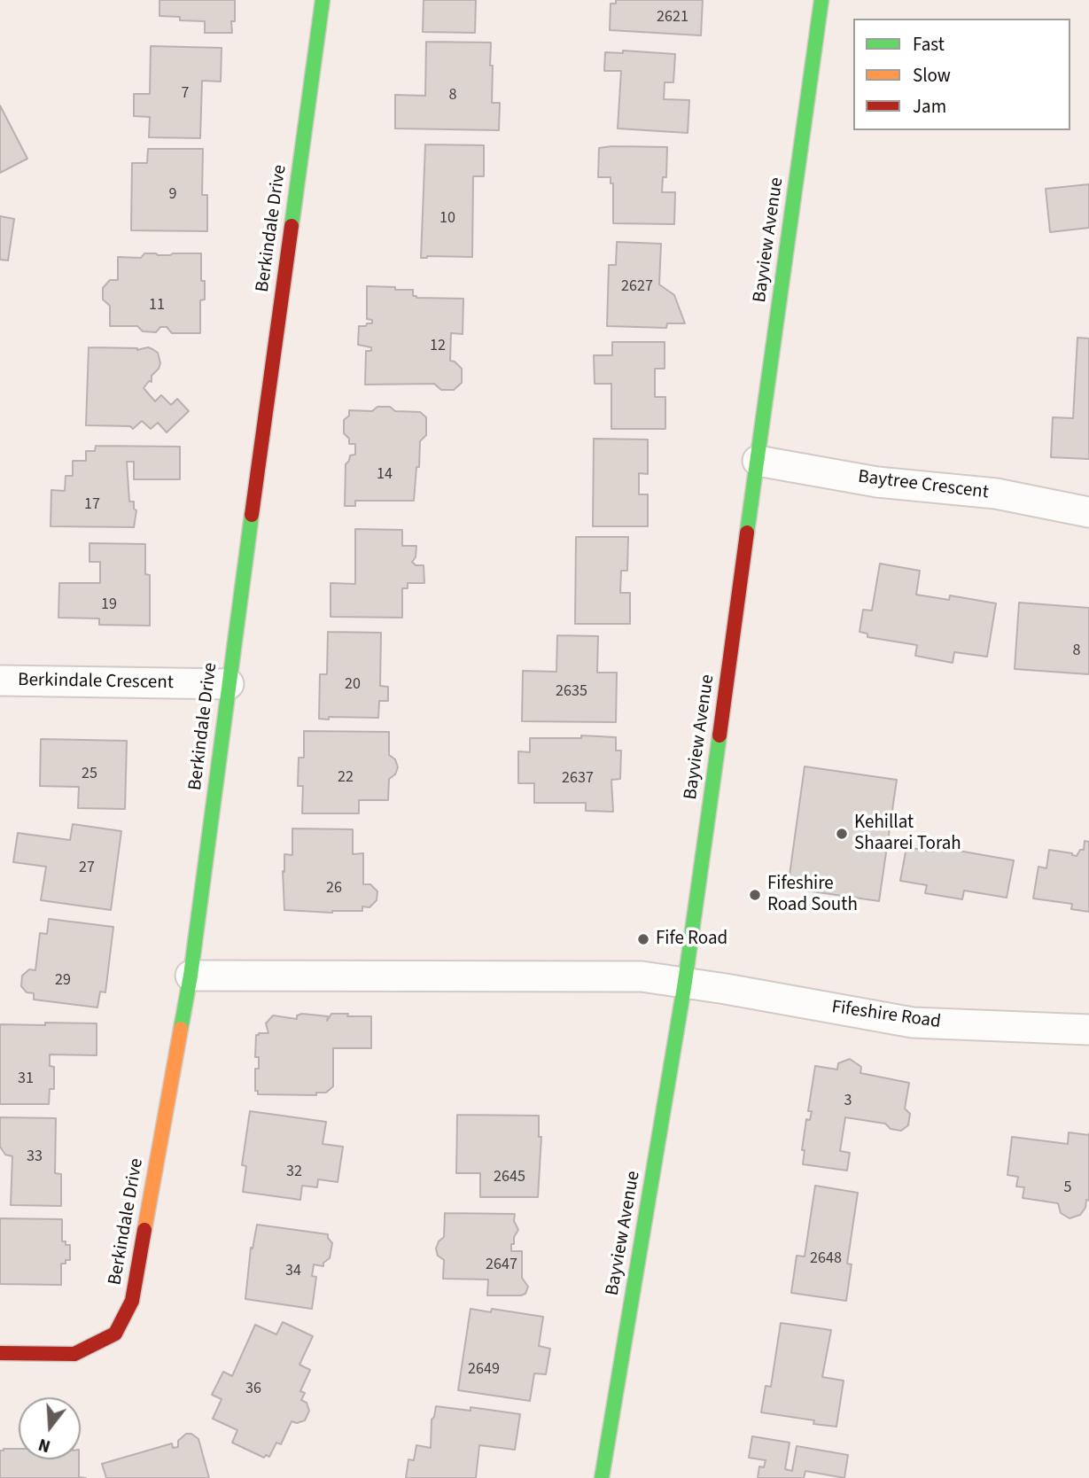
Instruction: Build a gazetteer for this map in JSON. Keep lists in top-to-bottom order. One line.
{"streets":{"main road":["Berkindale Drive","Bayview Avenue"],"street":["Baytree Crescent","Berkindale Crescent","Fifeshire Road"]},"crossings":[["Berkindale Drive","Berkindale Crescent"],["Bayview Avenue","Baytree Crescent"],["Bayview Avenue","Fifeshire Road"]],"places":["Kehillat Shaarei Torah","Fifeshire Road South","Fife Road"],"house_numbers":["2621","7","8","9","10","2627","11","12","14","17","19","8","20","2635","25","22","2637","27","26","29","31","3","33","32","2645","5","2648","2647","34","2649","36"],"legend":["Fast","Slow","Jam"],"north":"bottom"}
